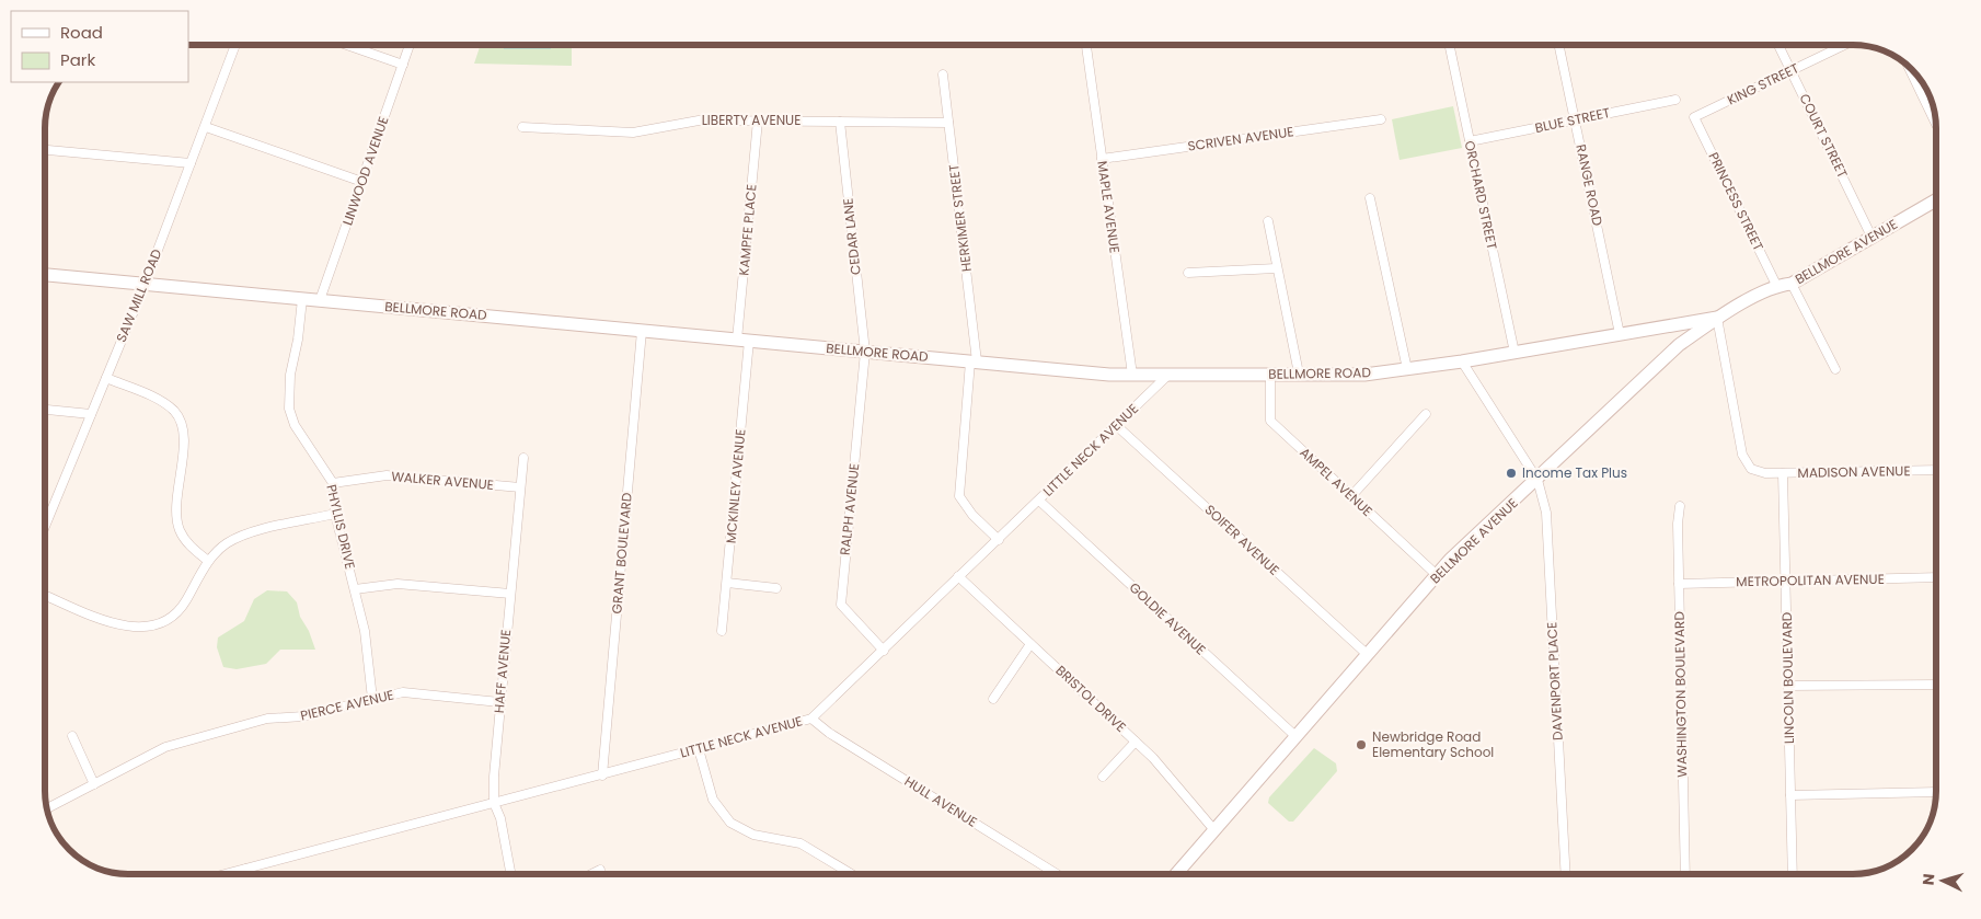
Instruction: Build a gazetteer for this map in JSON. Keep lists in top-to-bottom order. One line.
{"streets":{"main road":["BELLMORE AVENUE","BELLMORE ROAD"],"street":["KING STREET","LIBERTY AVENUE","BLUE STREET","COURT STREET","SCRIVEN AVENUE","LINWOOD AVENUE","RANGE ROAD","ORCHARD STREET","PRINCESS STREET","MAPLE AVENUE","HERKIMER STREET","KAMPFE PLACE","CEDAR LANE","SAW MILL ROAD","LITTLE NECK AVENUE","MADISON AVENUE","WALKER AVENUE","AMPEL AVENUE","MCKINLEY AVENUE","RALPH AVENUE","PHYLLIS DRIVE","SOIFER AVENUE","GRANT BOULEVARD","METROPOLITAN AVENUE","GOLDIE AVENUE","HAFF AVENUE","LINCOLN BOULEVARD","DAVENPORT PLACE","WASHINGTON BOULEVARD","BRISTOL DRIVE","PIERCE AVENUE","HULL AVENUE"]},"crossings":[["KING STREET","COURT STREET"],["KING STREET","PRINCESS STREET"],["LIBERTY AVENUE","HERKIMER STREET"],["LIBERTY AVENUE","KAMPFE PLACE"],["LIBERTY AVENUE","CEDAR LANE"],["BLUE STREET","RANGE ROAD"],["BLUE STREET","ORCHARD STREET"],["COURT STREET","BELLMORE AVENUE"],["SCRIVEN AVENUE","MAPLE AVENUE"],["LINWOOD AVENUE","BELLMORE ROAD"],["RANGE ROAD","BELLMORE ROAD"],["ORCHARD STREET","BELLMORE ROAD"],["PRINCESS STREET","BELLMORE AVENUE"],["MAPLE AVENUE","BELLMORE ROAD"],["HERKIMER STREET","BELLMORE ROAD"],["HERKIMER STREET","LITTLE NECK AVENUE"],["KAMPFE PLACE","BELLMORE ROAD"],["KAMPFE PLACE","MCKINLEY AVENUE"],["CEDAR LANE","BELLMORE ROAD"],["CEDAR LANE","RALPH AVENUE"],["BELLMORE AVENUE","BELLMORE ROAD"],["BELLMORE AVENUE","MADISON AVENUE"],["BELLMORE AVENUE","AMPEL AVENUE"],["BELLMORE AVENUE","SOIFER AVENUE"],["BELLMORE AVENUE","GOLDIE AVENUE"],["BELLMORE AVENUE","DAVENPORT PLACE"],["BELLMORE AVENUE","BRISTOL DRIVE"],["SAW MILL ROAD","BELLMORE ROAD"],["BELLMORE ROAD","LITTLE NECK AVENUE"],["BELLMORE ROAD","MADISON AVENUE"],["BELLMORE ROAD","AMPEL AVENUE"],["BELLMORE ROAD","MCKINLEY AVENUE"],["BELLMORE ROAD","RALPH AVENUE"],["BELLMORE ROAD","PHYLLIS DRIVE"],["BELLMORE ROAD","GRANT BOULEVARD"],["BELLMORE ROAD","DAVENPORT PLACE"],["LITTLE NECK AVENUE","RALPH AVENUE"],["LITTLE NECK AVENUE","SOIFER AVENUE"],["LITTLE NECK AVENUE","GRANT BOULEVARD"],["LITTLE NECK AVENUE","GOLDIE AVENUE"],["LITTLE NECK AVENUE","HAFF AVENUE"],["LITTLE NECK AVENUE","BRISTOL DRIVE"],["LITTLE NECK AVENUE","HULL AVENUE"],["MADISON AVENUE","LINCOLN BOULEVARD"],["WALKER AVENUE","PHYLLIS DRIVE"],["WALKER AVENUE","HAFF AVENUE"],["PHYLLIS DRIVE","PIERCE AVENUE"],["METROPOLITAN AVENUE","LINCOLN BOULEVARD"],["METROPOLITAN AVENUE","WASHINGTON BOULEVARD"],["HAFF AVENUE","PIERCE AVENUE"]],"places":["Income Tax Plus","Newbridge Road Elementary School"],"legend":["Road","Park"],"north":"left"}
